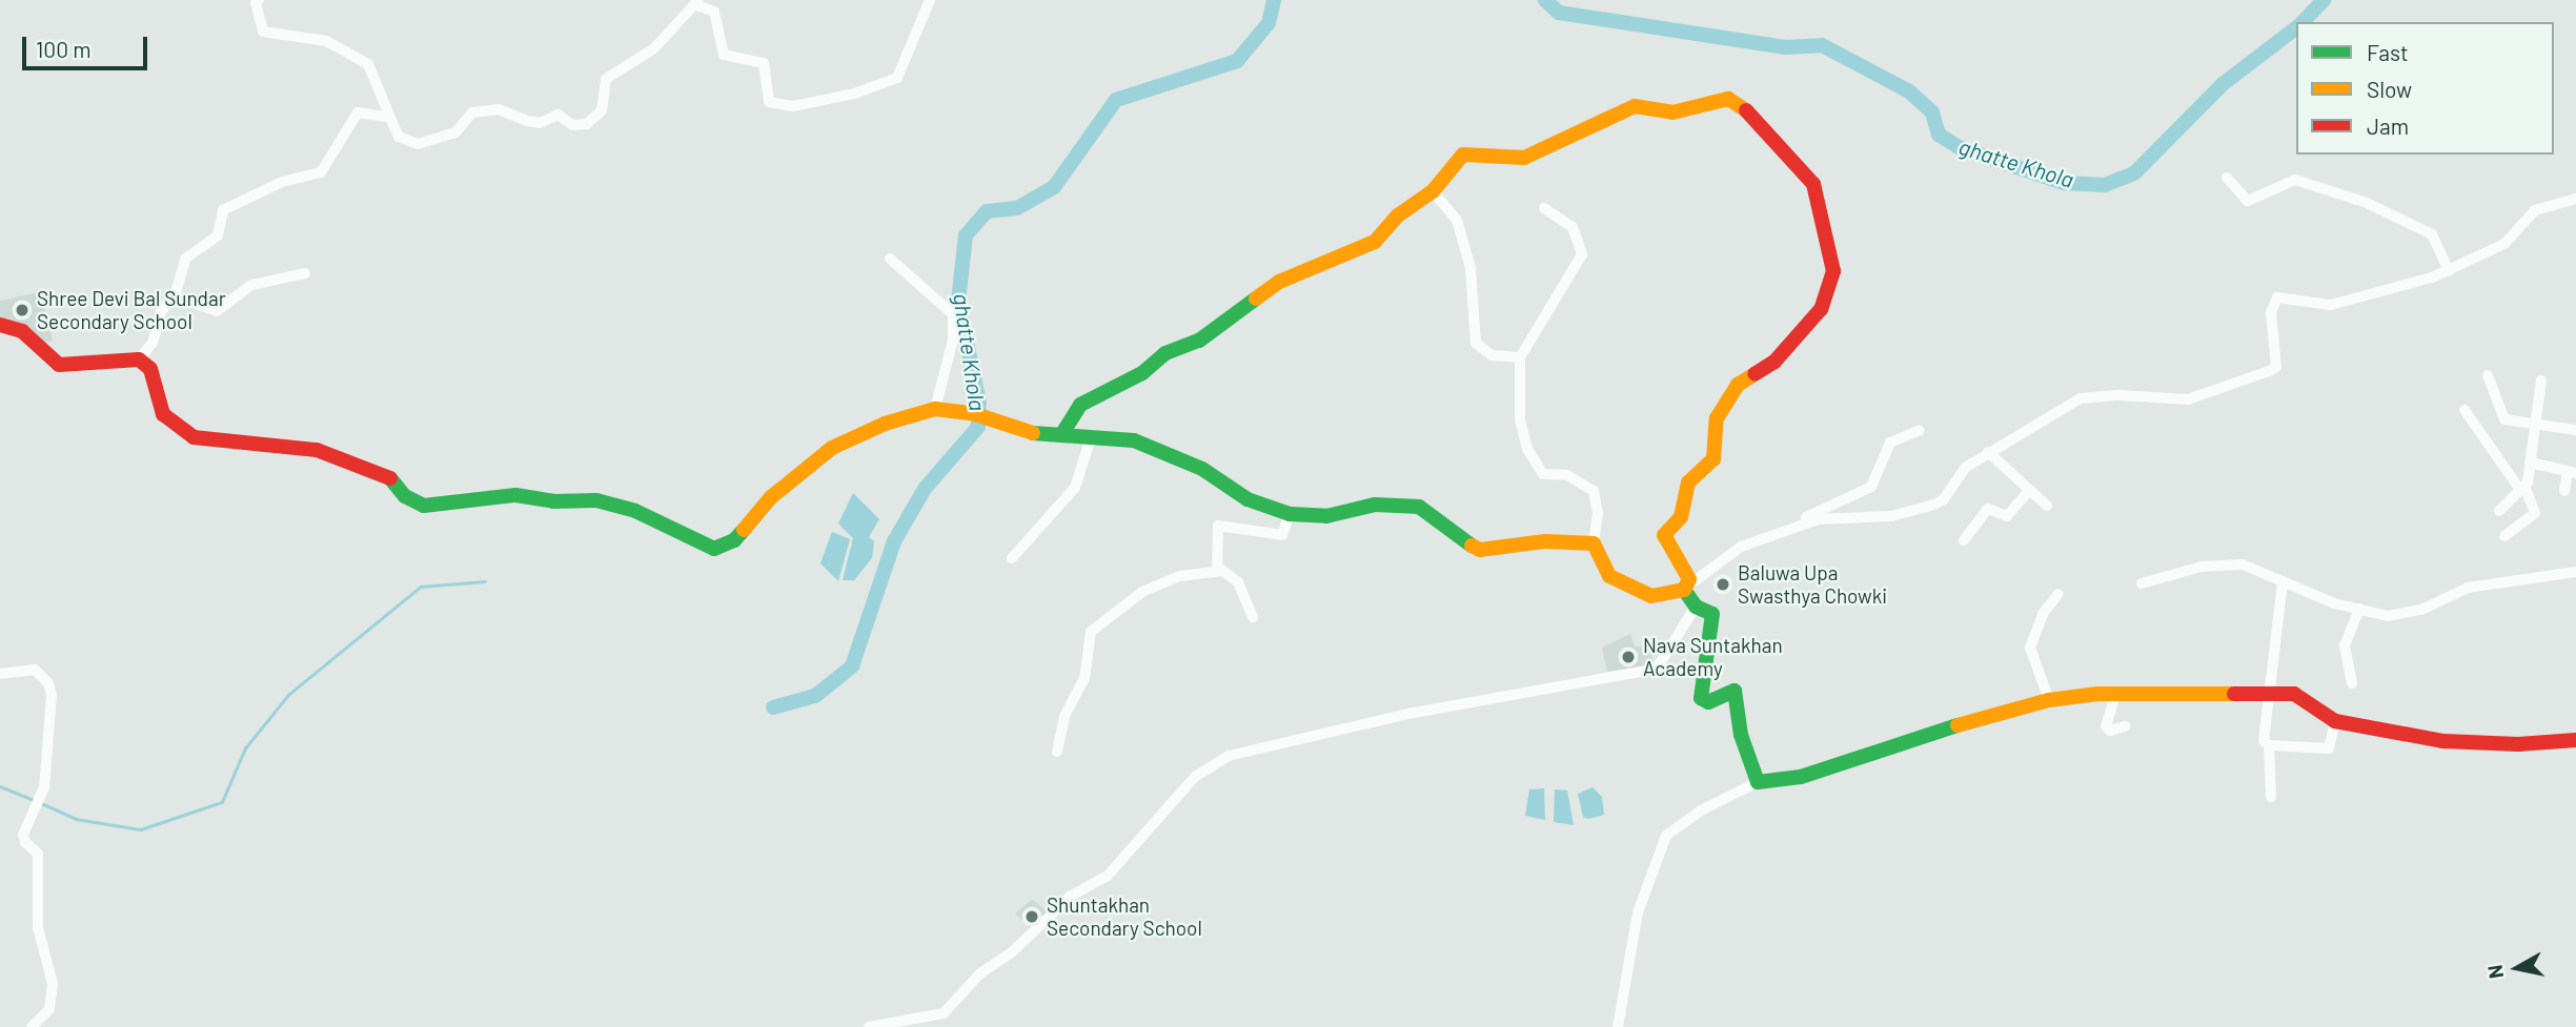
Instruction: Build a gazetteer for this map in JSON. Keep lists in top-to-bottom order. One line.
{"water":["ghatte Khola"],"places":["Shree Devi Bal Sundar Secondary School","Baluwa Upa Swasthya Chowki","Nava Suntakhan Academy","Shuntakhan Secondary School"],"legend":["Fast","Slow","Jam"],"scale_bar":"100 m","north":"left"}
